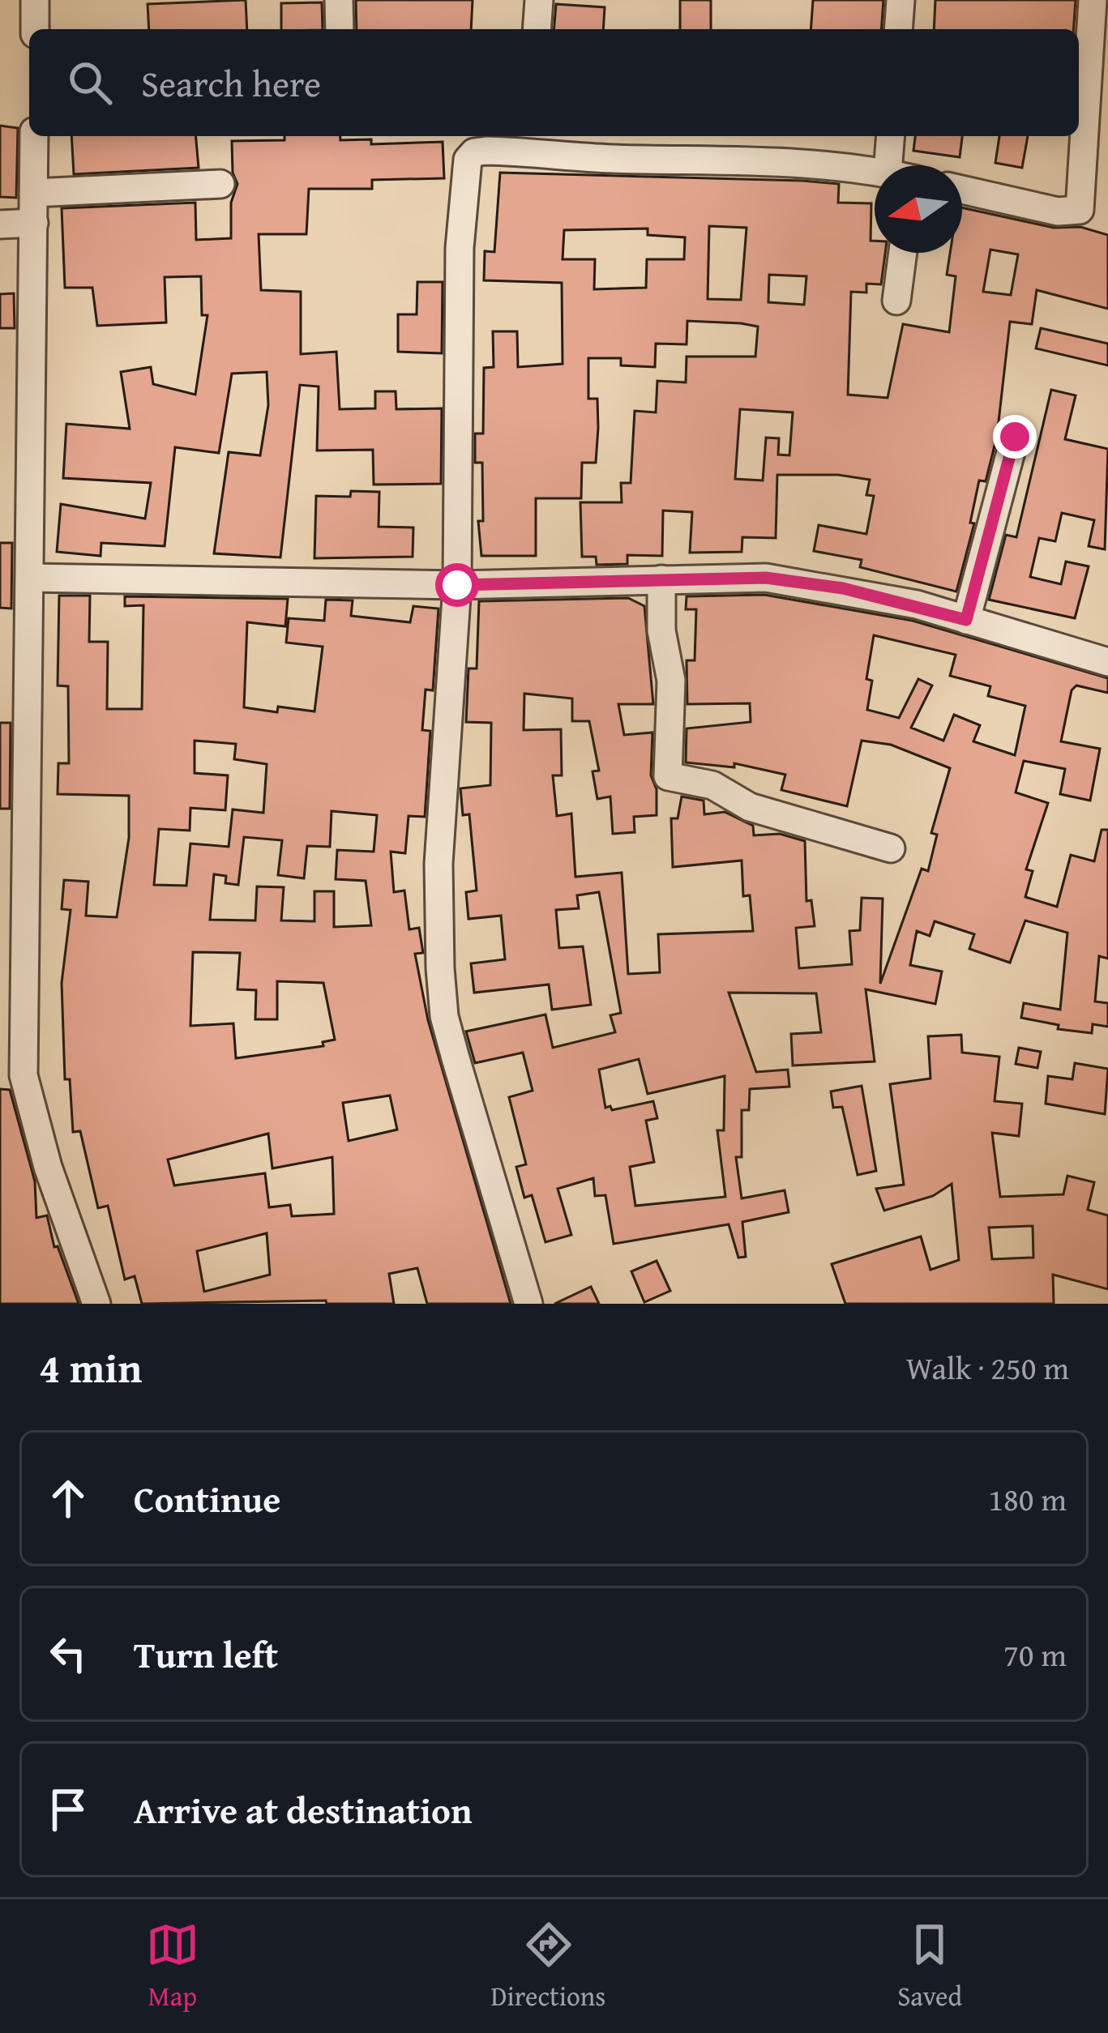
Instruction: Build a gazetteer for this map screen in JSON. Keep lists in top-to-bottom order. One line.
{"north":"left","page":{"search":"Search here","heading":["4 min","Walk · 250 m"],"list":[["Continue","180 m"],["Turn left","70 m"],"Arrive at destination"],"nav":["Map","Directions","Saved"]}}
